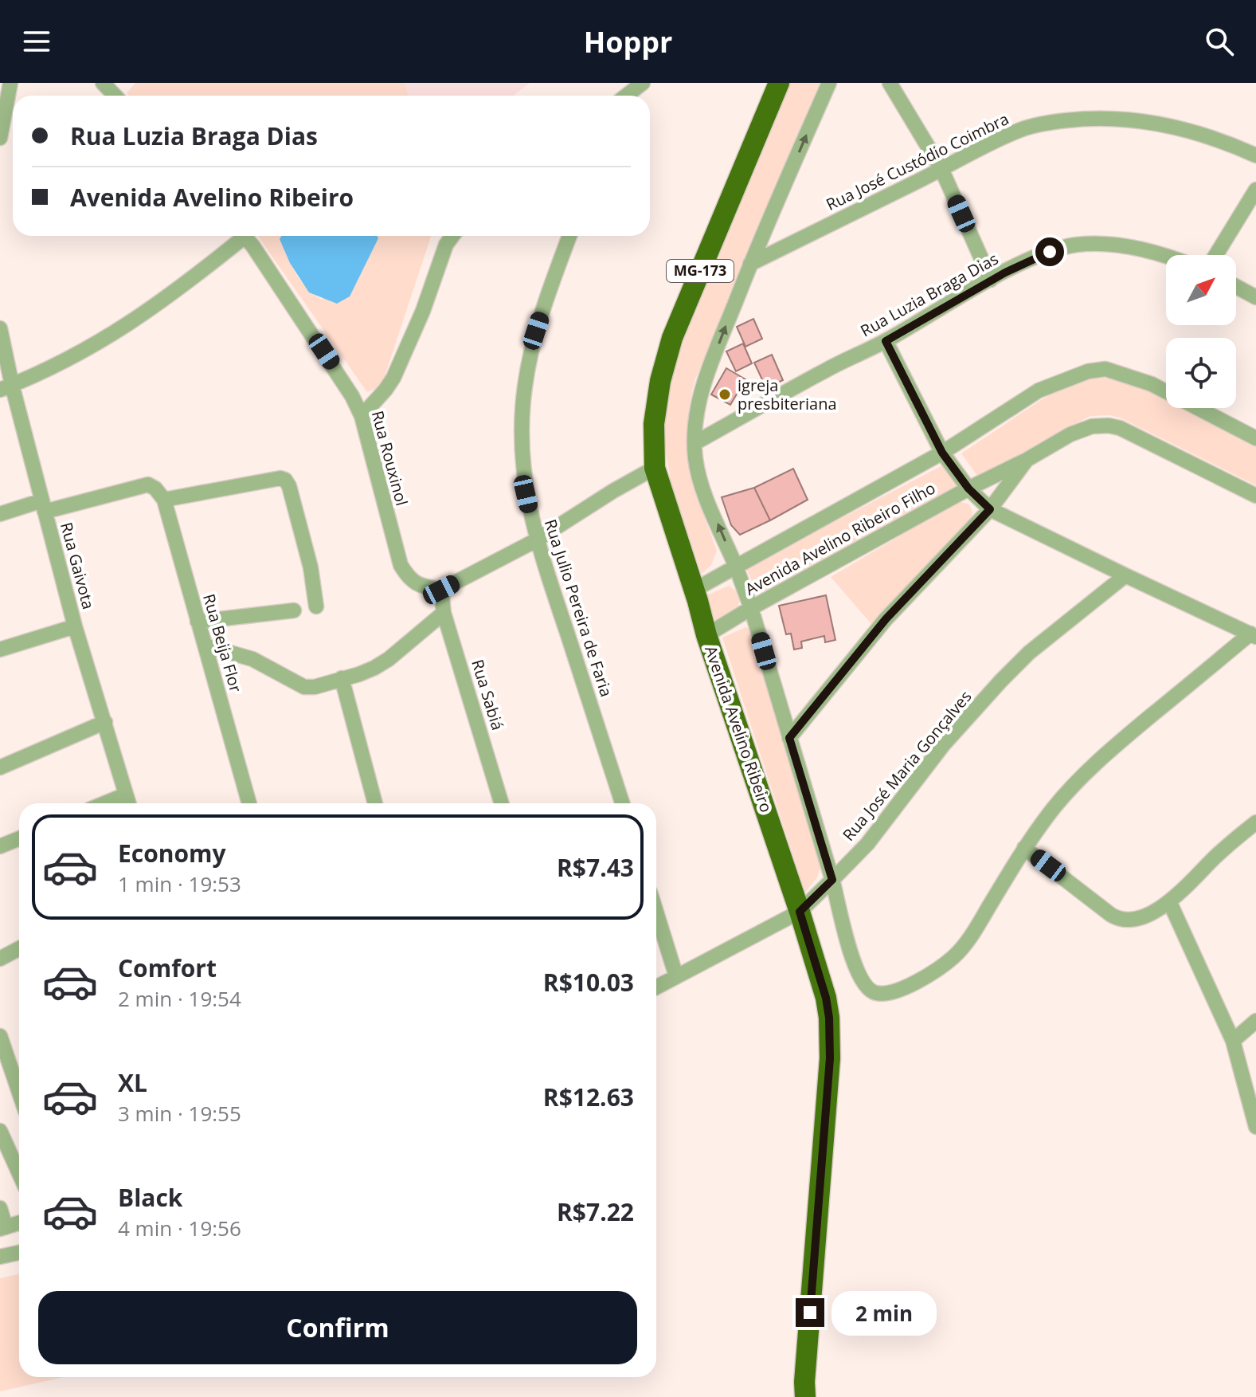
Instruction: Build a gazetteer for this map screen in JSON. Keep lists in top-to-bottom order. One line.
{"streets":{"highway":["MG-173","Avenida Avelino Ribeiro"],"street":["Rua José Custódio Coimbra","Rua Luzia Braga Dias","Rua Rouxinol","Avenida Avelino Ribeiro Filho","Rua Gaivota","Rua Julio Pereira de Faria","Rua Beija Flor","Rua Sabiá","Rua José Maria Gonçalves"]},"crossings":[["Rua José Custódio Coimbra","MG-173"],["MG-173","Rua Luzia Braga Dias"],["MG-173","Avenida Avelino Ribeiro Filho"],["Rua Rouxinol","Rua Sabiá"],["Avenida Avelino Ribeiro Filho","Avenida Avelino Ribeiro"],["Avenida Avelino Ribeiro","Rua José Maria Gonçalves"]],"places":["igreja presbiteriana"],"north":"top right","page":{"header":"Hoppr","banner":["Rua Luzia Braga Dias","Avenida Avelino Ribeiro"],"list":[{"name":"Economy","note":"1 min · 19:53","value":"R$7.43"},{"name":"Comfort","note":"2 min · 19:54","value":"R$10.03"},{"name":"XL","note":"3 min · 19:55","value":"R$12.63"},{"name":"Black","note":"4 min · 19:56","value":"R$7.22"}],"buttons":"Confirm","bubble":"2 min"}}
